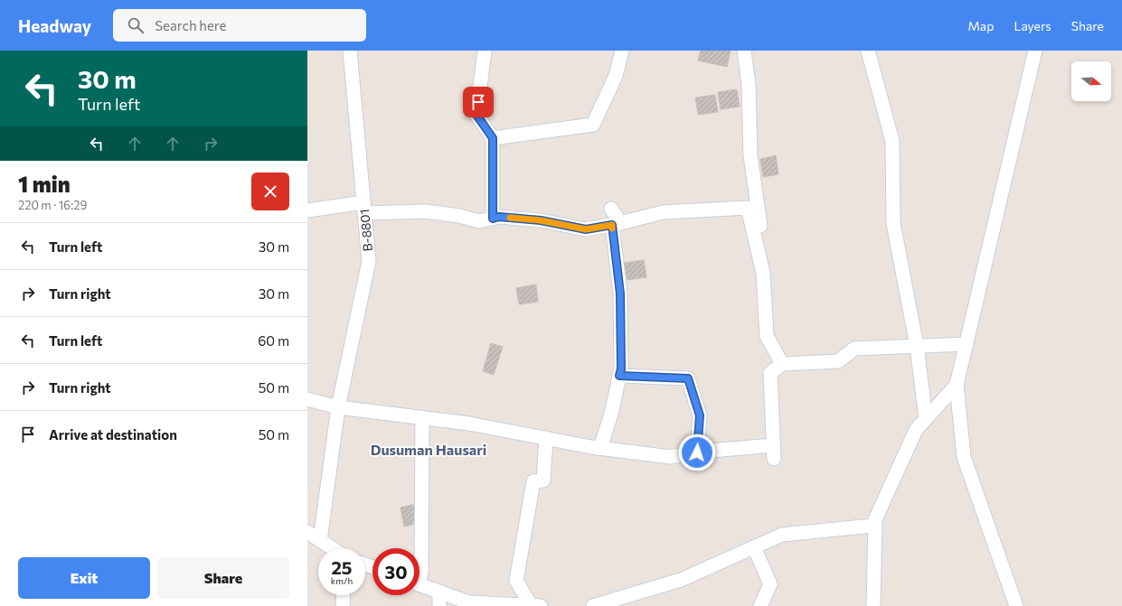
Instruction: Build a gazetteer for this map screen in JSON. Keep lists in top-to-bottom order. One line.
{"streets":{"street":["B-8801"]},"districts":["Dusuman Hausari"],"north":"right","page":{"header":"Headway","search":"Search here","nav":["Map","Layers","Share"],"turn":["30 m","Turn left"],"heading":["1 min","220 m · 16:29"],"list":[{"name":"Turn left","value":"30 m"},{"name":"Turn right","value":"30 m"},{"name":"Turn left","value":"60 m"},{"name":"Turn right","value":"50 m"},{"name":"Arrive at destination","value":"50 m"}],"speed":"25 km/h","limit":"30","buttons":["Exit","Share"]}}
